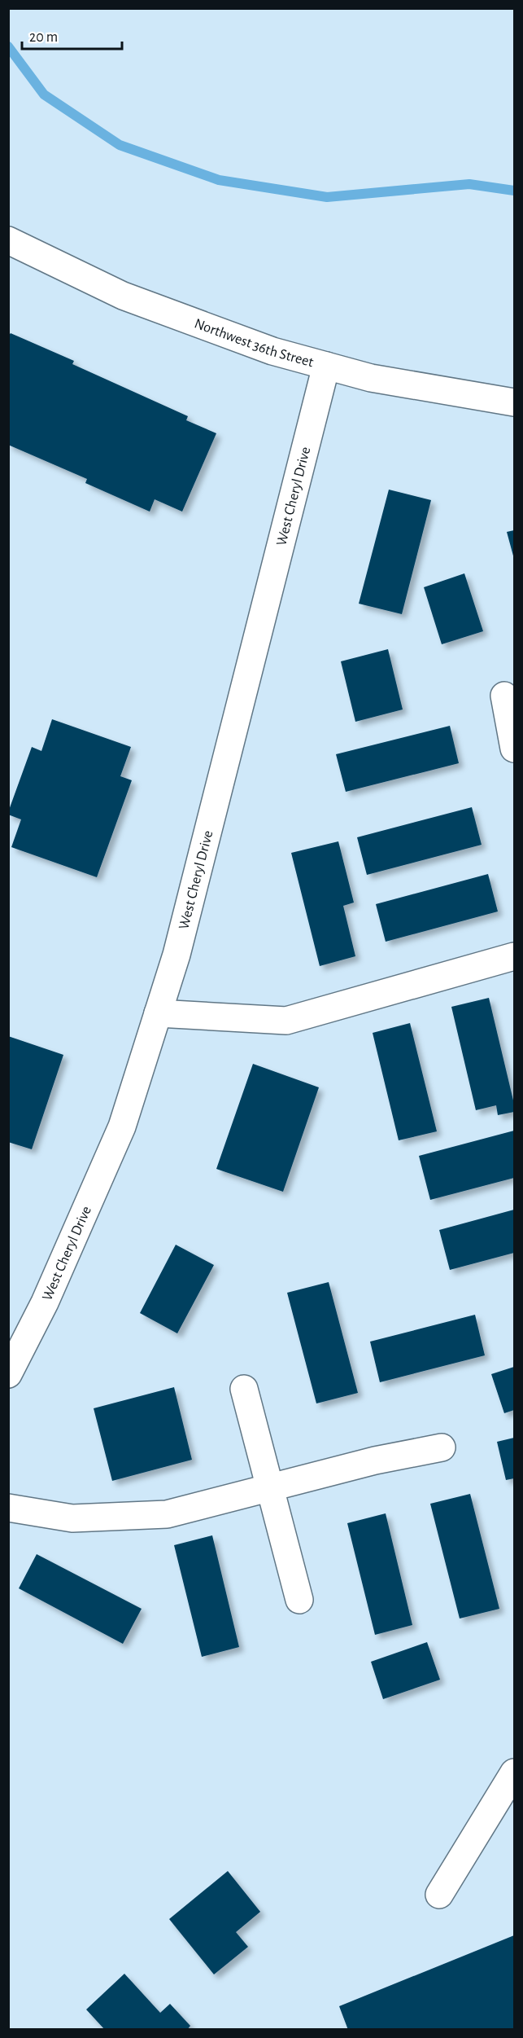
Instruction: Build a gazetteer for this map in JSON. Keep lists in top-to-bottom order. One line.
{"streets":{"street":["Northwest 36th Street","West Cheryl Drive"]},"crossings":[["Northwest 36th Street","West Cheryl Drive"]],"scale_bar":"20 m"}
